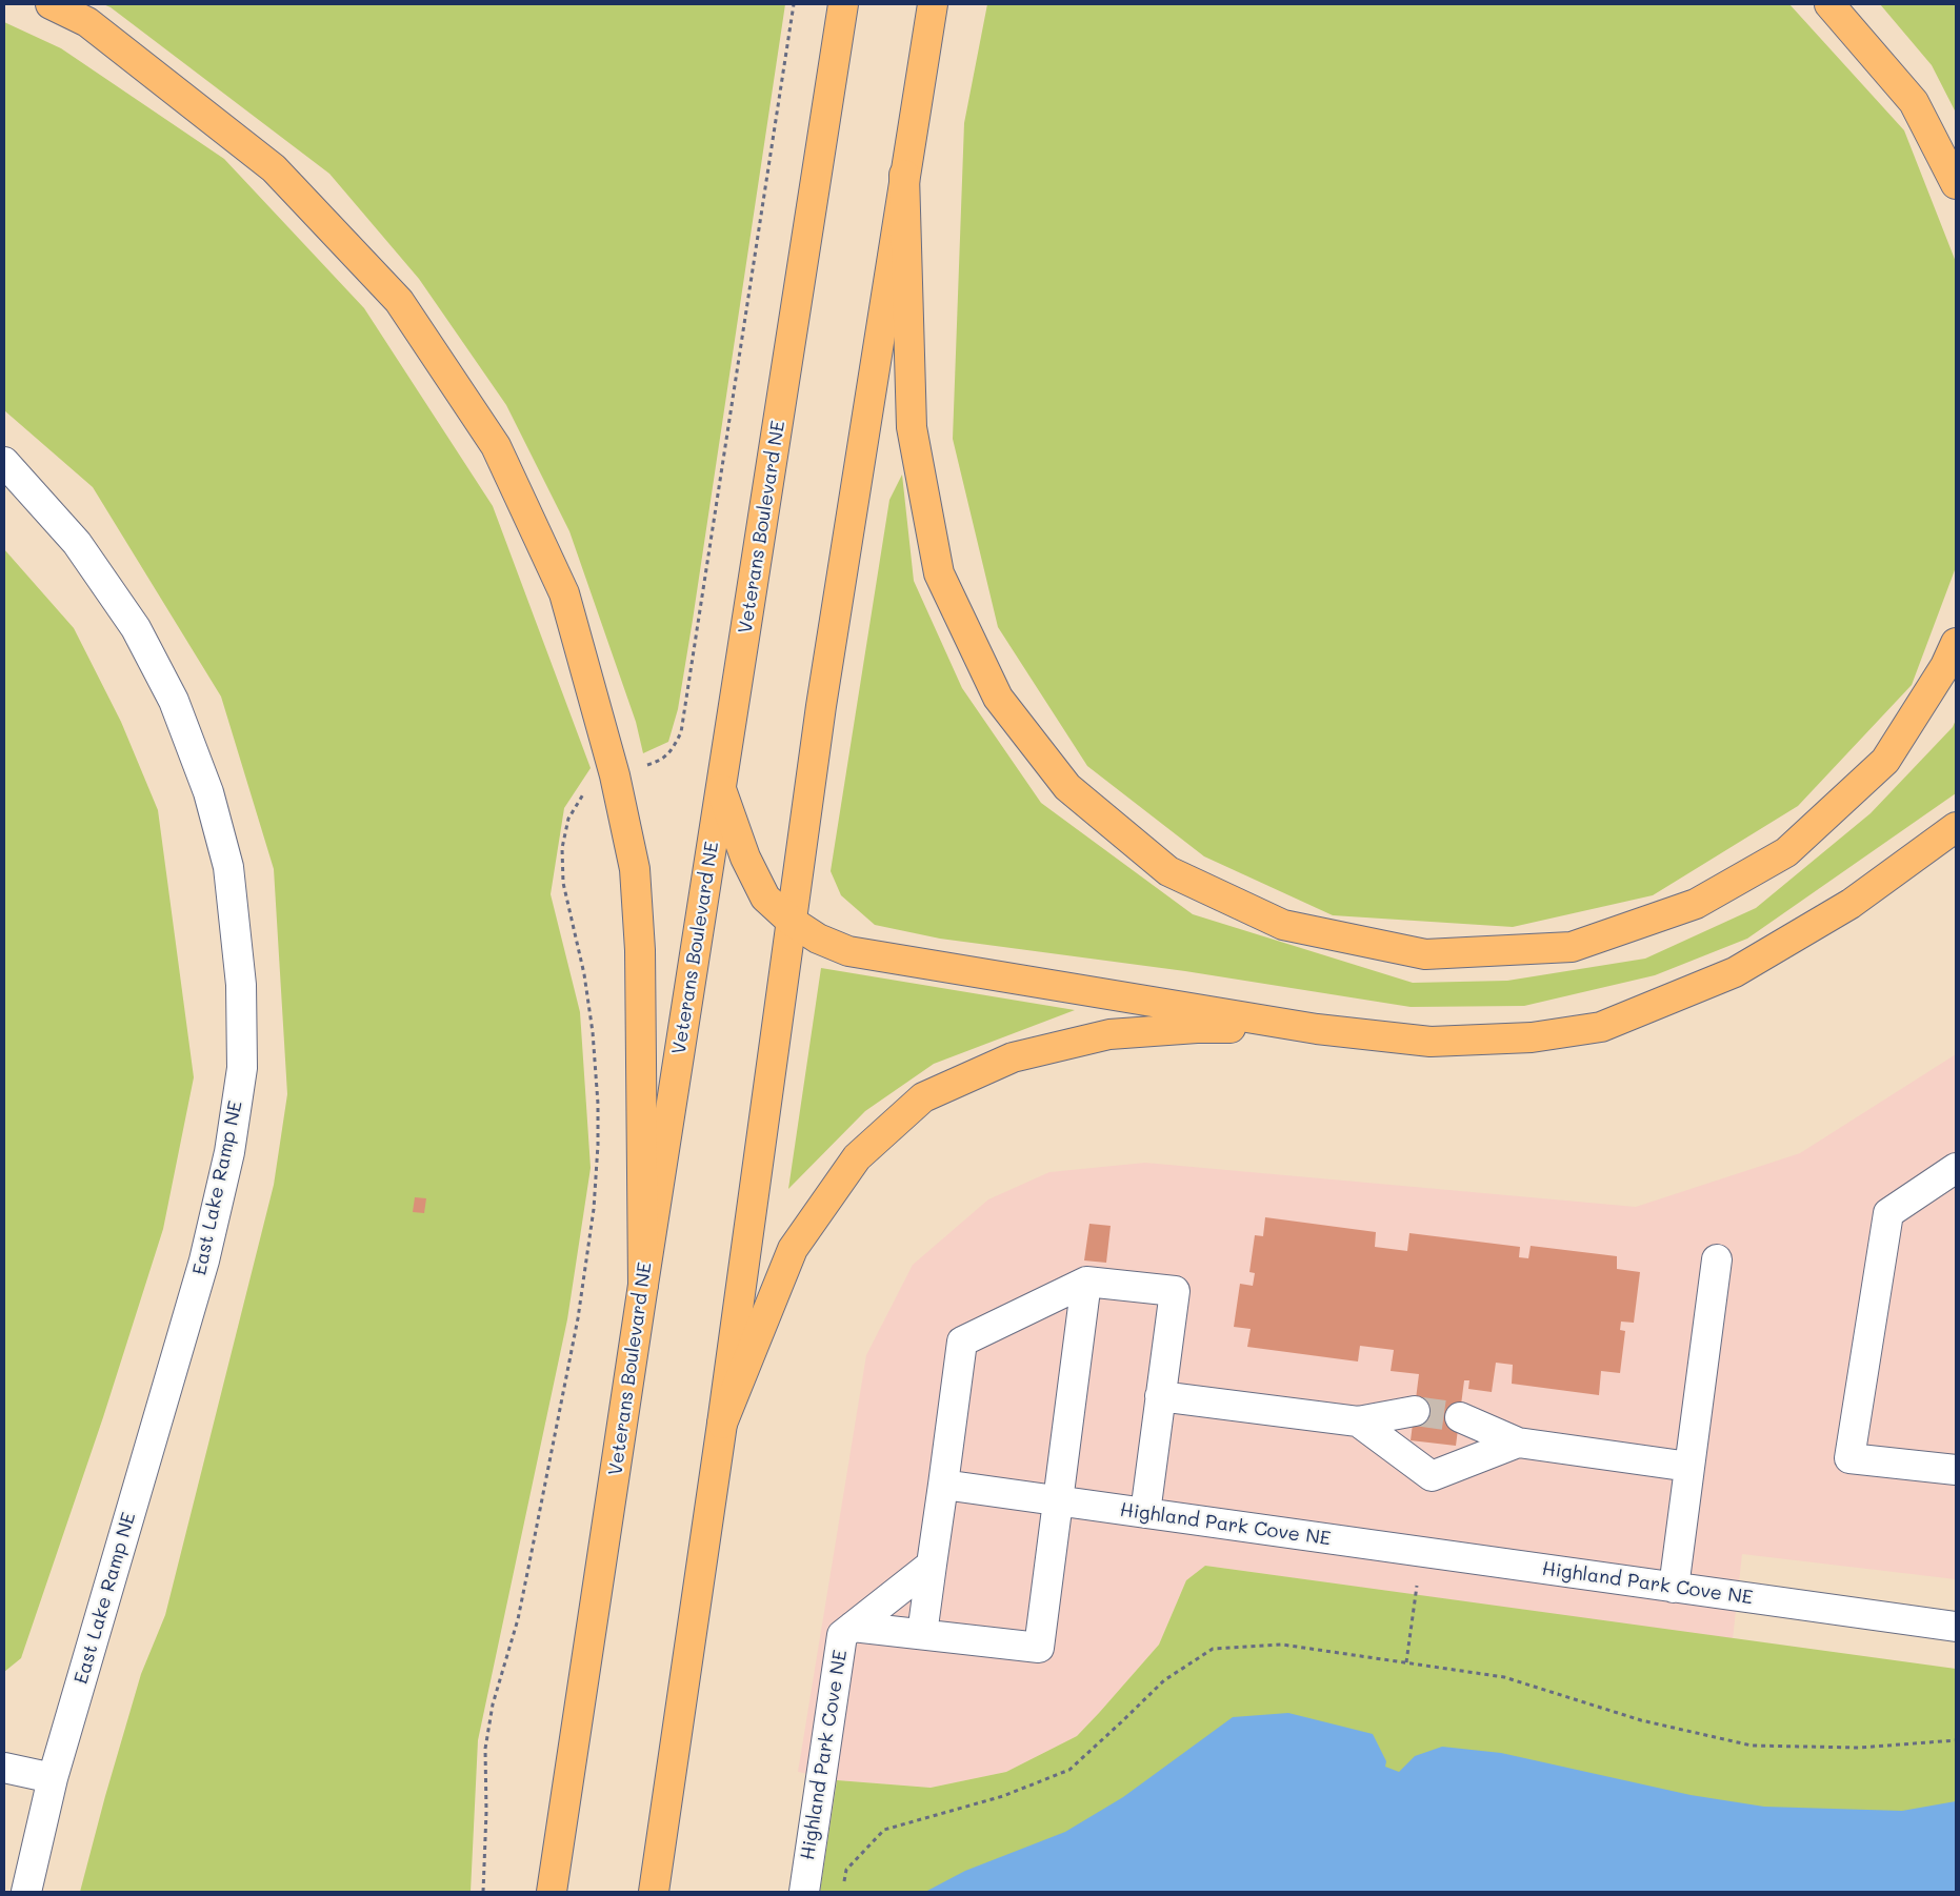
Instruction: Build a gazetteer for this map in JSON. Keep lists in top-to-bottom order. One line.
{"streets":{"main road":["Veterans Boulevard NE"],"street":["East Lake Ramp NE","Highland Park Cove NE"]}}
